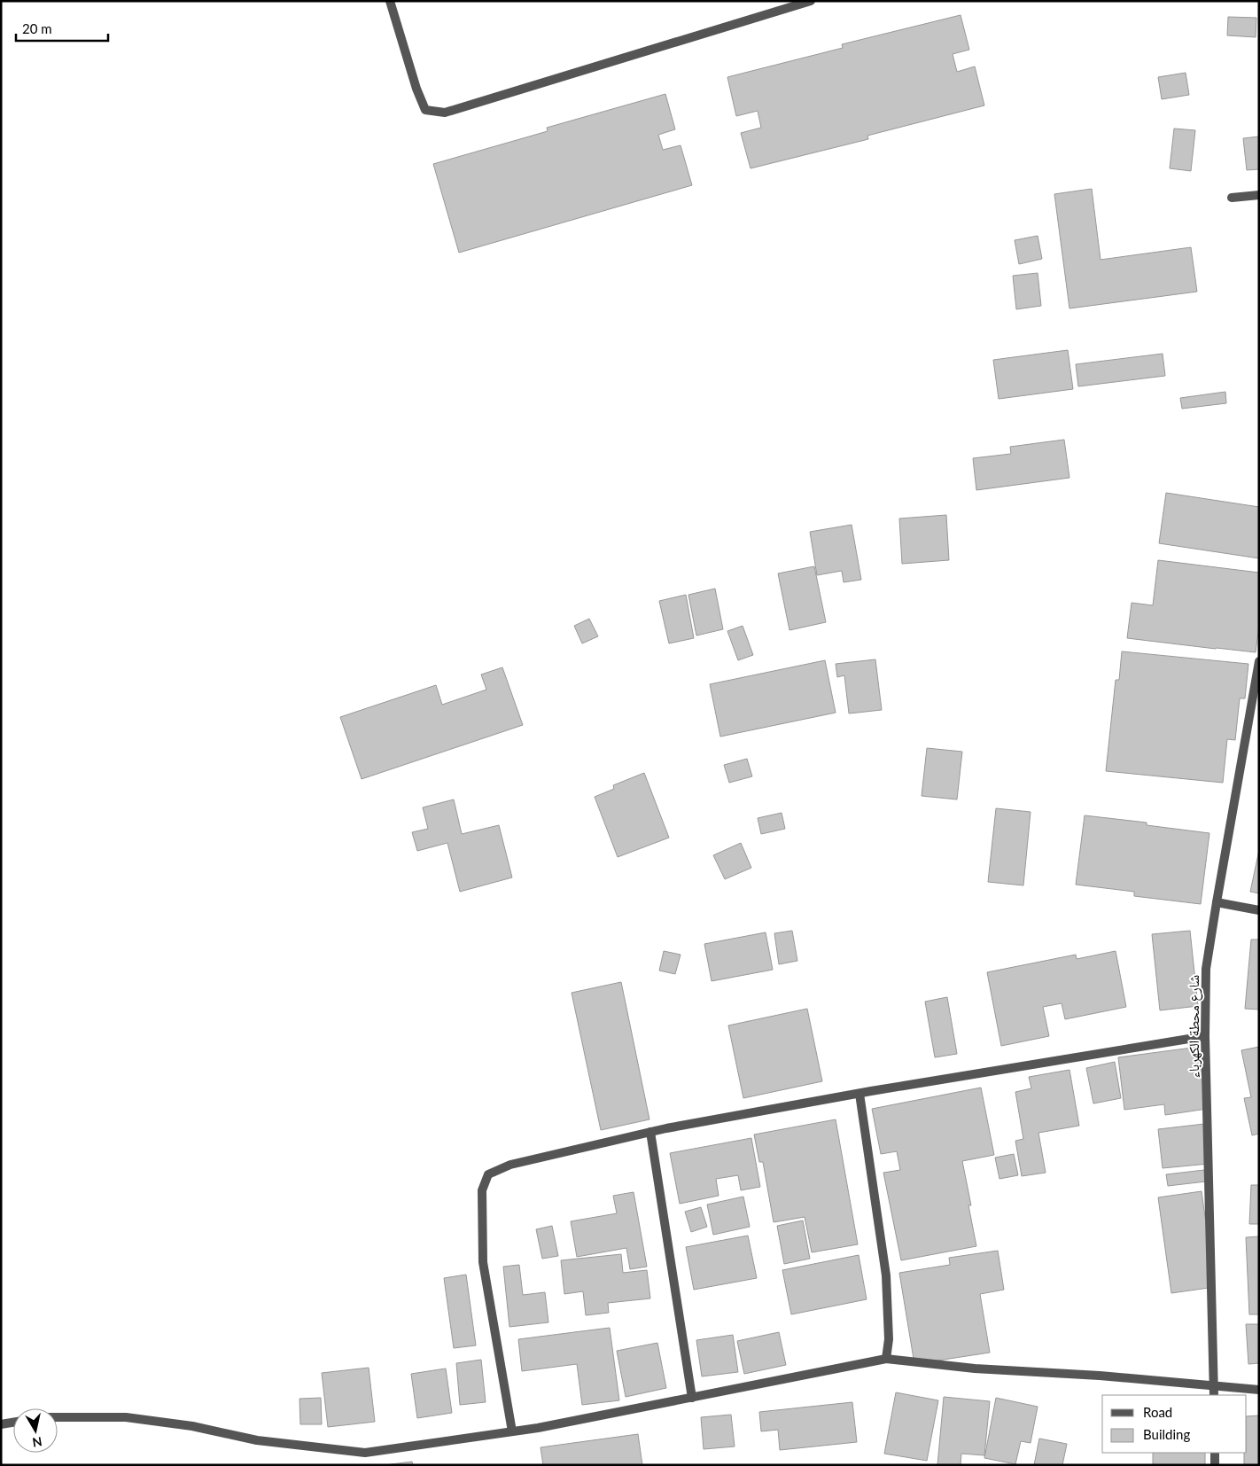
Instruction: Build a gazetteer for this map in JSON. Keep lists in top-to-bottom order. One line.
{"streets":{"street":["شارع محطة الكهرباء"]},"legend":["Road","Building"],"scale_bar":"20 m","north":"bottom"}
